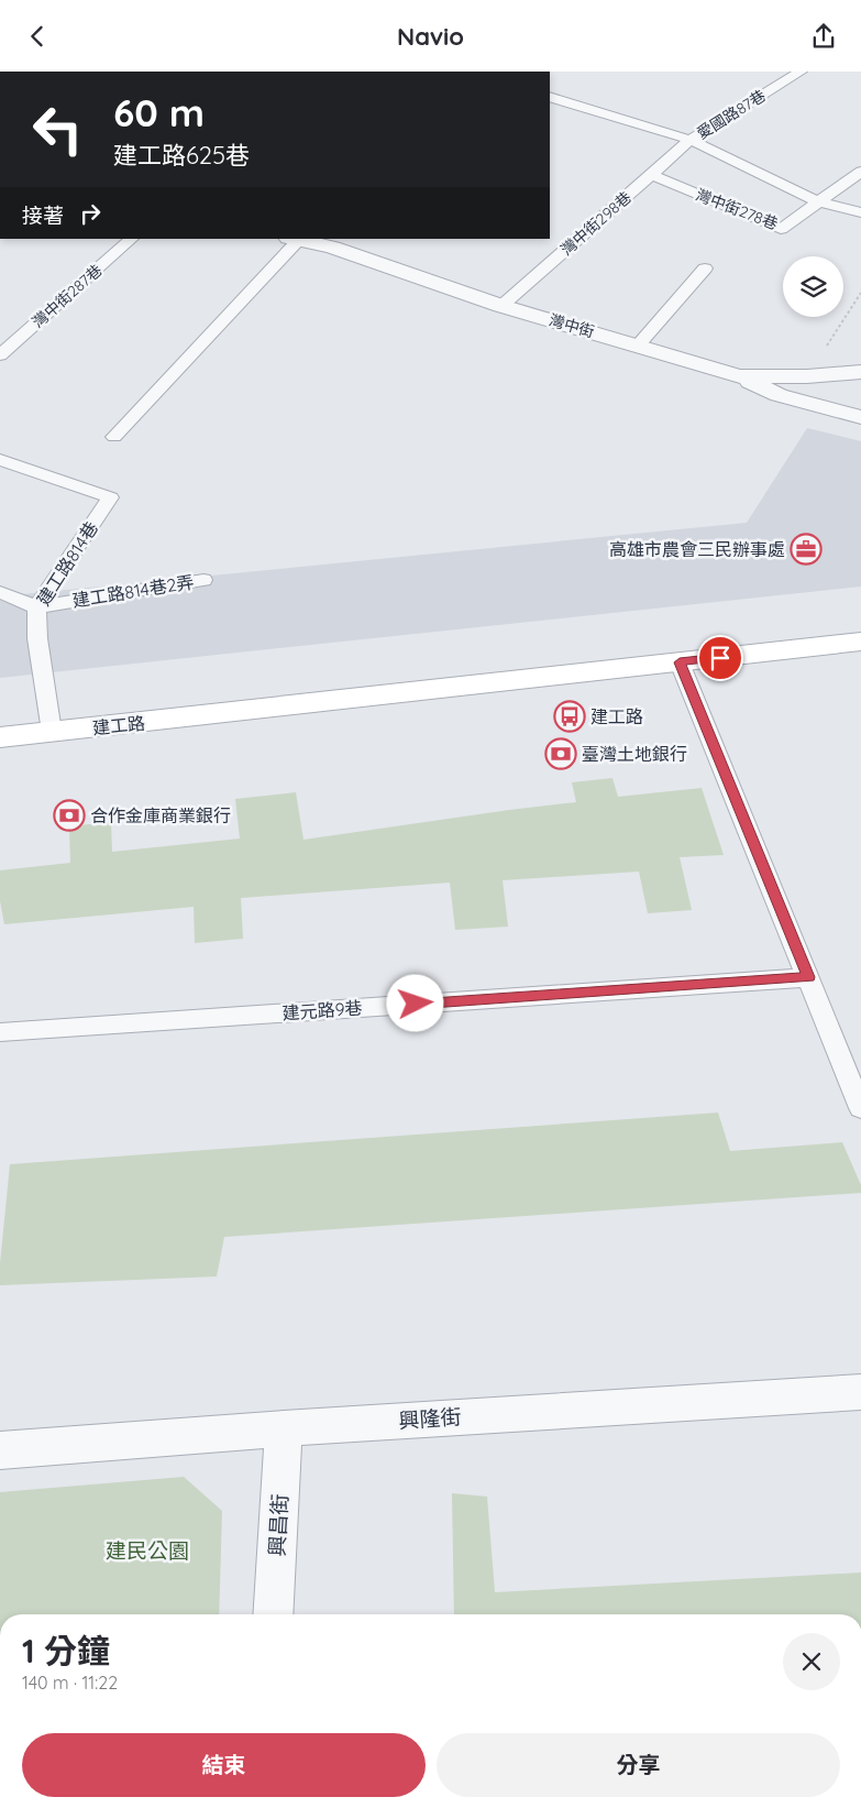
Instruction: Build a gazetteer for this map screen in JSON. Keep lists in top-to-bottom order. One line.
{"streets":{"street":["灣中街","建工路","興隆街","興昌街"],"lane":["愛國路87巷","灣中街278巷","灣中街298巷","灣中街287巷","建工路814巷","建工路814巷2弄","建元路9巷"]},"crossings":[["愛國路87巷","灣中街298巷"],["灣中街278巷","灣中街298巷"],["灣中街298巷","灣中街"],["建工路814巷","建工路814巷2弄"],["建工路814巷","建工路"],["興隆街","興昌街"]],"parks":["建民公園"],"places":{"office":["高雄市農會三民辦事處"],"bus stop":["建工路"],"bank":["臺灣土地銀行","合作金庫商業銀行"]},"page":{"header":"Navio","turn":["60 m","建工路625巷"],"then":"接著","heading":["1 分鐘","140 m · 11:22"],"buttons":["結束","分享"]}}
